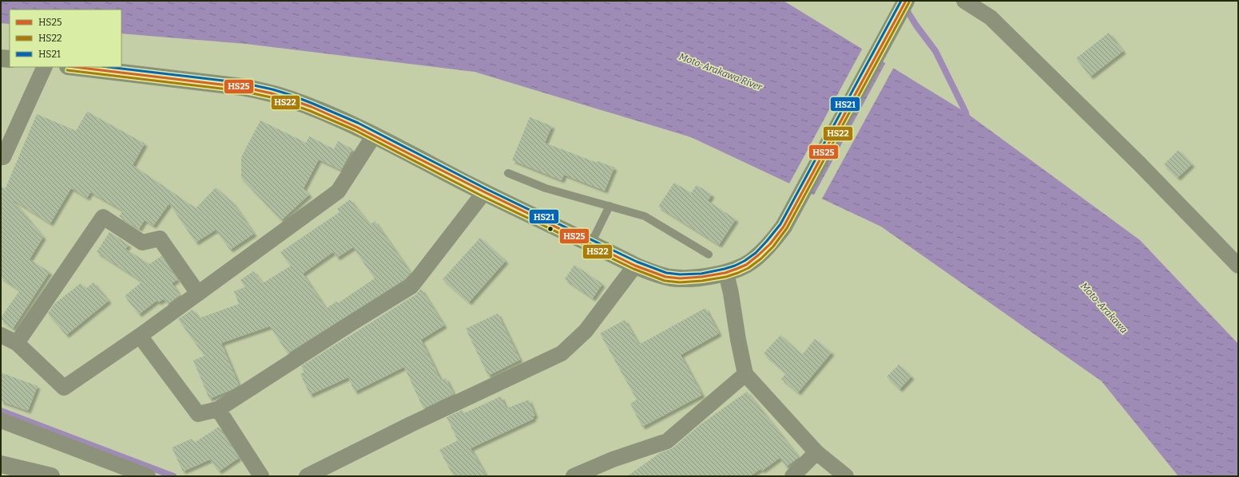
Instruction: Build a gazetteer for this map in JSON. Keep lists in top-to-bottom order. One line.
{"water":["Moto-Arakawa River","Moto-Arakawa"],"lines":["transit line HS25","transit line HS21","transit line HS22"],"legend":["HS25","HS22","HS21"]}
